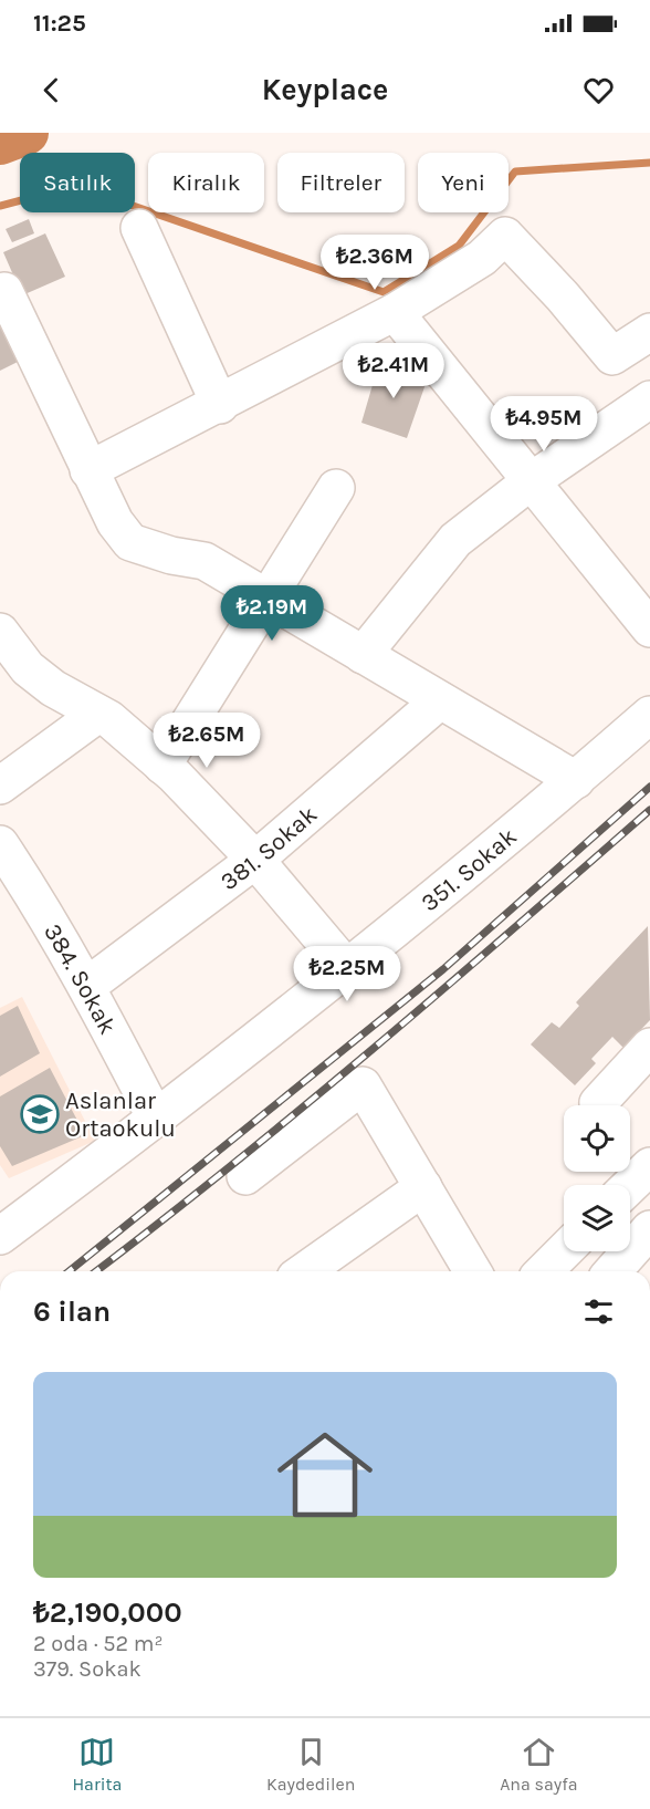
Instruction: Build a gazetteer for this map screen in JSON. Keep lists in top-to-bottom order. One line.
{"streets":{"main road":["381. Sokak","351. Sokak","384. Sokak"]},"crossings":[["381. Sokak","384. Sokak"],["351. Sokak","384. Sokak"]],"places":{"school or university":["Aslanlar Ortaokulu"]},"page":{"status":"11:25","header":"Keyplace","chip":["Satılık","Kiralık","Filtreler","Yeni"],"price":["₺2.36M","₺2.41M","₺4.95M","₺2.19M","₺2.65M","₺2.25M"],"heading":"6 ilan","list":[{"name":"₺2,190,000","note":"2 oda · 52 m² · 379. Sokak"}],"tabs":["Harita","Kaydedilen","Ana sayfa"]}}
